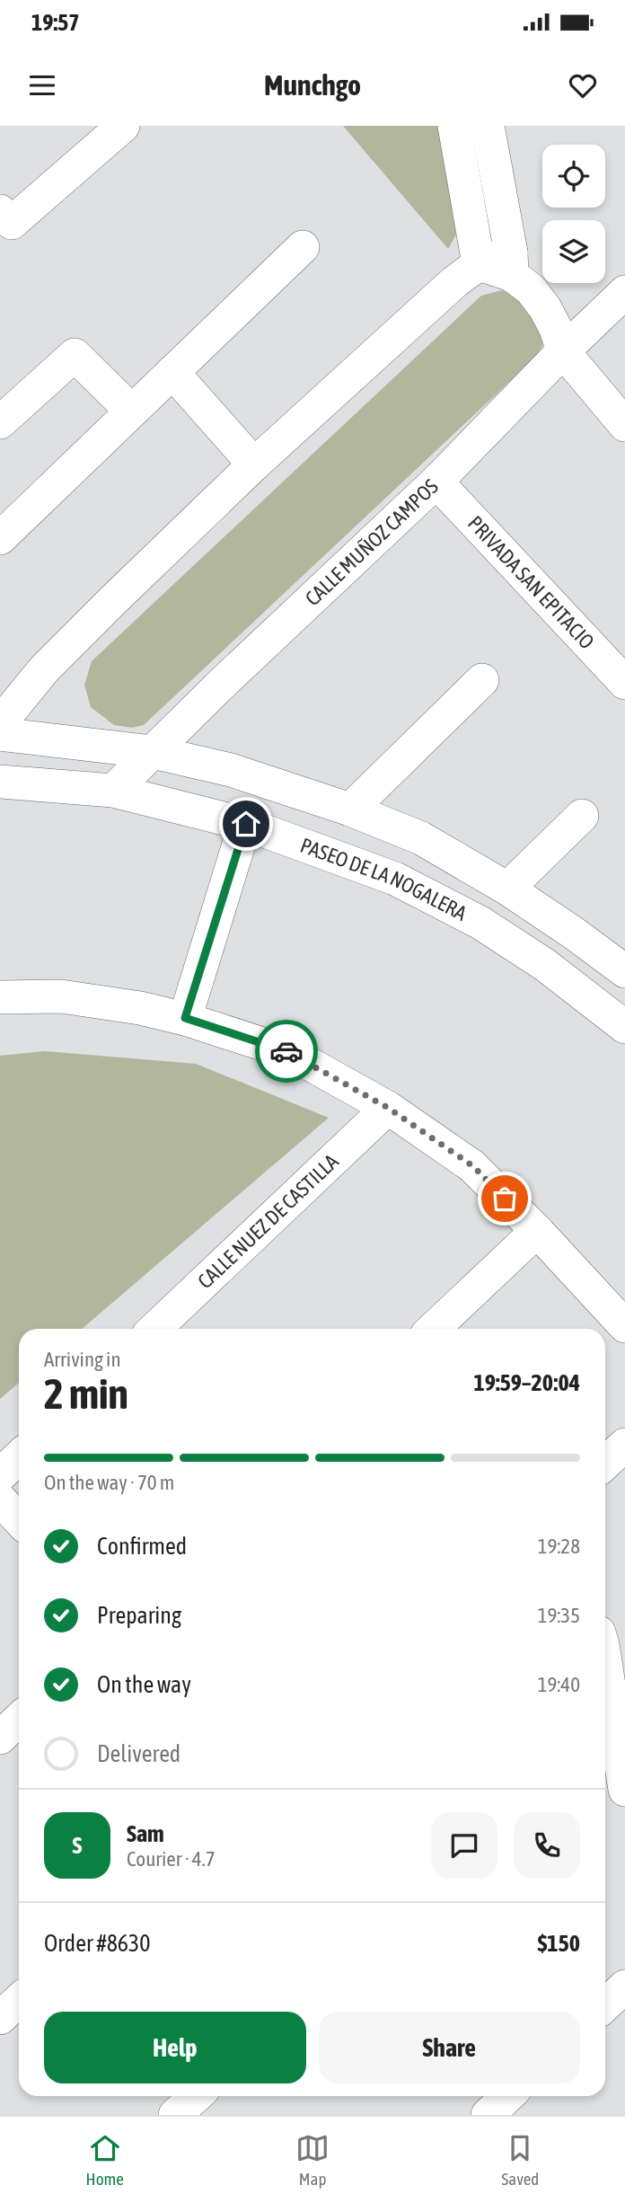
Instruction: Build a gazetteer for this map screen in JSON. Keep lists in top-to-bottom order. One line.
{"streets":{"street":["CALLE MUÑOZ CAMPOS","PRIVADA SAN EPITACIO","PASEO DE LA NOGALERA","CALLE NUEZ DE CASTILLA"]},"crossings":[["CALLE MUÑOZ CAMPOS","PRIVADA SAN EPITACIO"],["CALLE MUÑOZ CAMPOS","PASEO DE LA NOGALERA"]],"page":{"status":"19:57","header":"Munchgo","heading":["2 min","Arriving in","19:59–20:04"],"panel":["Sam","Courier · 4.7","Order #8630","$150"],"bar":"On the way · 70 m","list":[["Confirmed","19:28"],["Preparing","19:35"],["On the way","19:40"],"Delivered"],"round":"S","buttons":["Help","Share"],"tabs":["Home","Map","Saved"]}}
